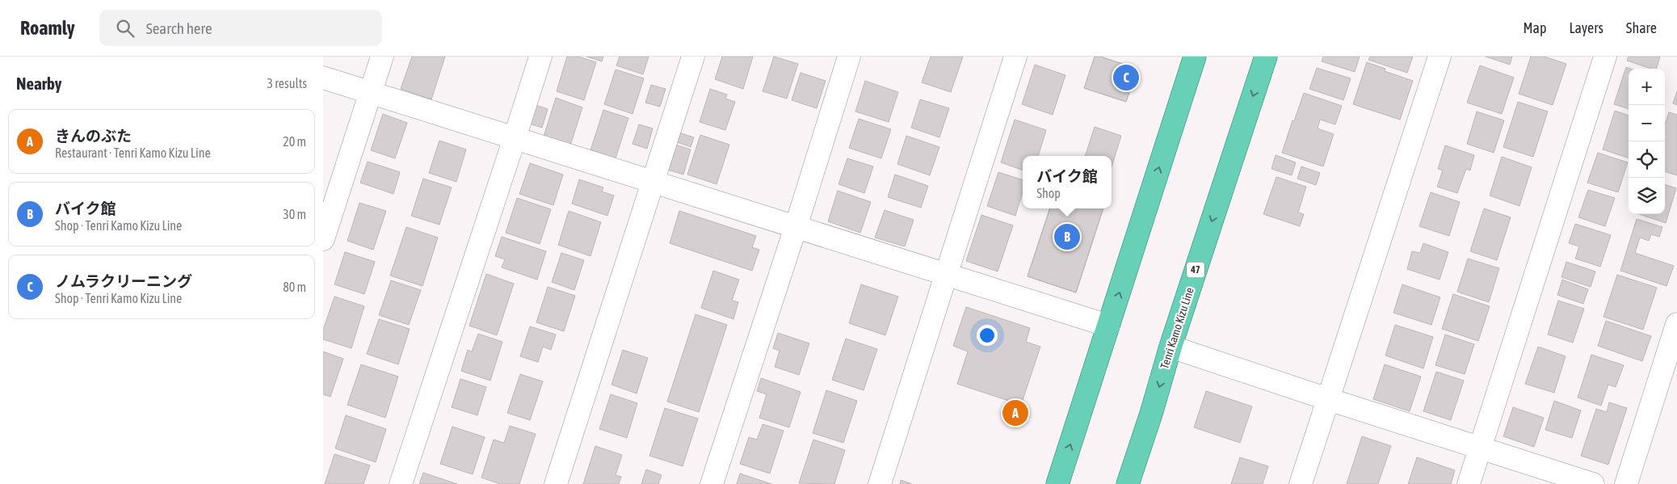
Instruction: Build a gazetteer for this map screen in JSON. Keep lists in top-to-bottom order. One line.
{"streets":{"main road":["47","Tenri Kamo Kizu Line"]},"page":{"header":"Roamly","search":"Search here","nav":["Map","Layers","Share"],"heading":["Nearby","3 results"],"pins":["C","B","A"],"map_buttons":["+","−"],"list":[{"mark":"A","name":"きんのぶた","note":"Restaurant · Tenri Kamo Kizu Line","value":"20 m"},{"mark":"B","name":"バイク館","note":"Shop · Tenri Kamo Kizu Line","value":"30 m"},{"mark":"C","name":"ノムラクリーニング","note":"Shop · Tenri Kamo Kizu Line","value":"80 m"}],"popup":["バイク館","Shop"]}}
